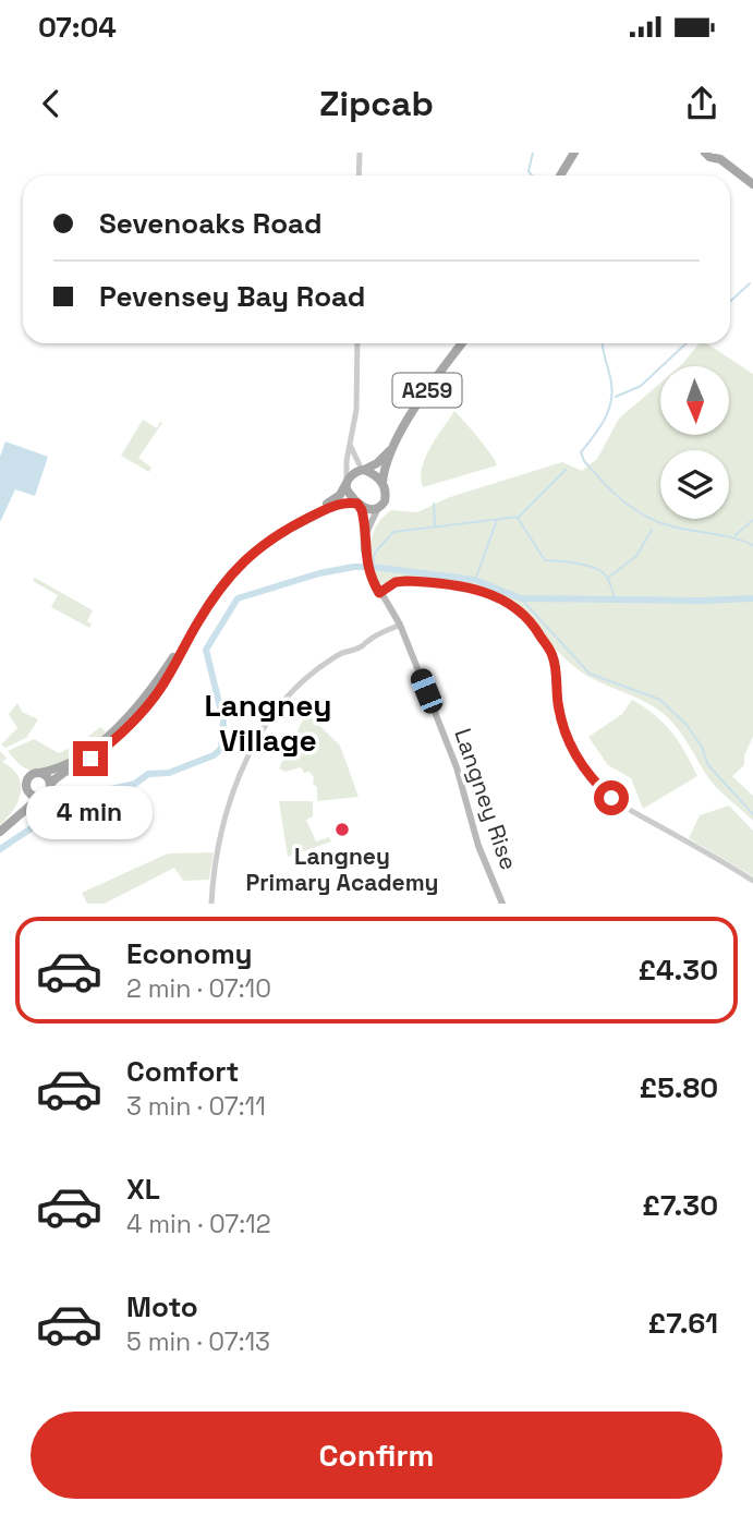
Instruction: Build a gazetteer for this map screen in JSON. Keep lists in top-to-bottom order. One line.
{"streets":{"main road":["A259","Langney Rise"]},"crossings":[["A259","Langney Rise"]],"districts":["Langney Village"],"places":["Langney Primary Academy"],"north":"bottom","page":{"status":"07:04","header":"Zipcab","banner":["Sevenoaks Road","Pevensey Bay Road"],"bubble":"4 min","list":[{"name":"Economy","note":"2 min · 07:10","value":"£4.30"},{"name":"Comfort","note":"3 min · 07:11","value":"£5.80"},{"name":"XL","note":"4 min · 07:12","value":"£7.30"},{"name":"Moto","note":"5 min · 07:13","value":"£7.61"}],"buttons":"Confirm"}}
